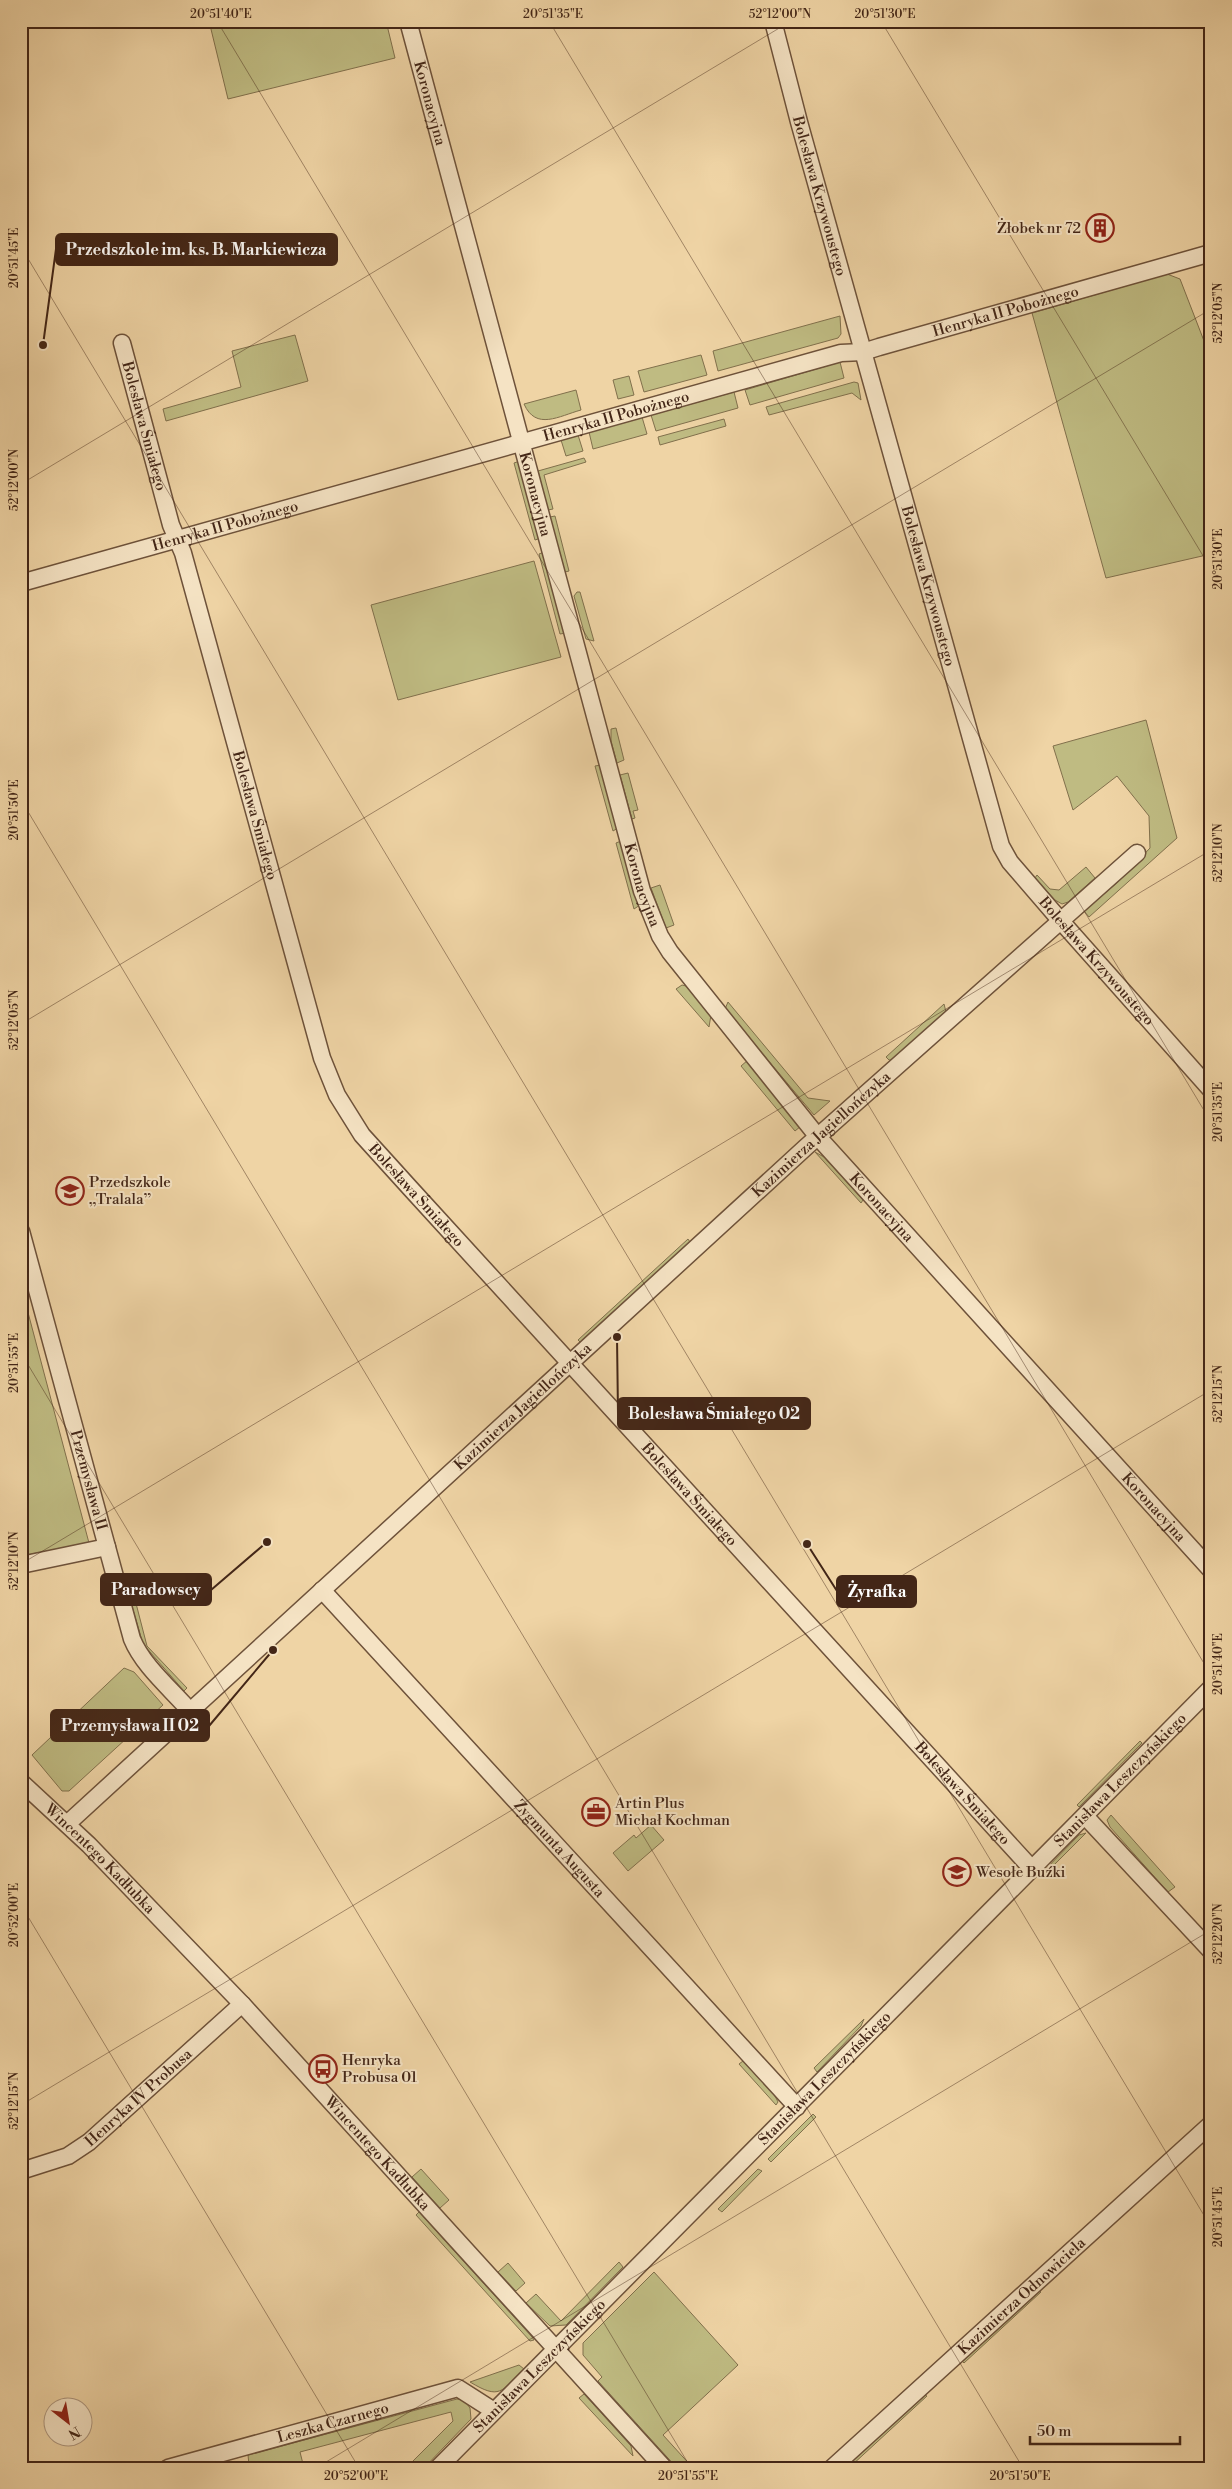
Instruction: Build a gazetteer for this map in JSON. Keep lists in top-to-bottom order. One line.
{"streets":{"street":["Koronacyjna","Bolesława Krzywoustego","Henryka II Pobożnego","Bolesława Śmiałego","Kazimierza Jagiellończyka","Przemysława II","Stanisława Leszczyńskiego","Zygmunta Augusta","Wincentego Kadłubka","Henryka IV Probusa","Kazimierza Odnowiciela","Leszka Czarnego"]},"crossings":[["Koronacyjna","Henryka II Pobożnego"],["Koronacyjna","Kazimierza Jagiellończyka"],["Bolesława Krzywoustego","Henryka II Pobożnego"],["Bolesława Krzywoustego","Kazimierza Jagiellończyka"],["Henryka II Pobożnego","Bolesława Śmiałego"],["Bolesława Śmiałego","Kazimierza Jagiellończyka"],["Bolesława Śmiałego","Stanisława Leszczyńskiego"],["Kazimierza Jagiellończyka","Przemysława II"],["Kazimierza Jagiellończyka","Zygmunta Augusta"],["Kazimierza Jagiellończyka","Wincentego Kadłubka"],["Stanisława Leszczyńskiego","Zygmunta Augusta"],["Stanisława Leszczyńskiego","Wincentego Kadłubka"],["Stanisława Leszczyńskiego","Leszka Czarnego"],["Wincentego Kadłubka","Henryka IV Probusa"]],"places":{"building":["Żłobek nr 72"],"other":["Przedszkole im. ks. B. Markiewicza","Bolesława Śmiałego 02","Paradowscy","Żyrafka","Przemysława II 02"],"school or university":["Przedszkole „Tralala”","Wesołe Buźki"],"office":["Artin Plus Michał Kochman"],"bus stop":["Henryka Probusa 01"]},"scale_bar":"50 m","north":"bottom right","coordinates":["20°51'40\"E","20°51'35\"E","52°12'00\"N","20°51'30\"E","20°51'45\"E","52°12'05\"N","20°51'50\"E","52°12'10\"N","20°51'55\"E","52°12'15\"N","20°52'00\"E","52°12'20\"N"]}
